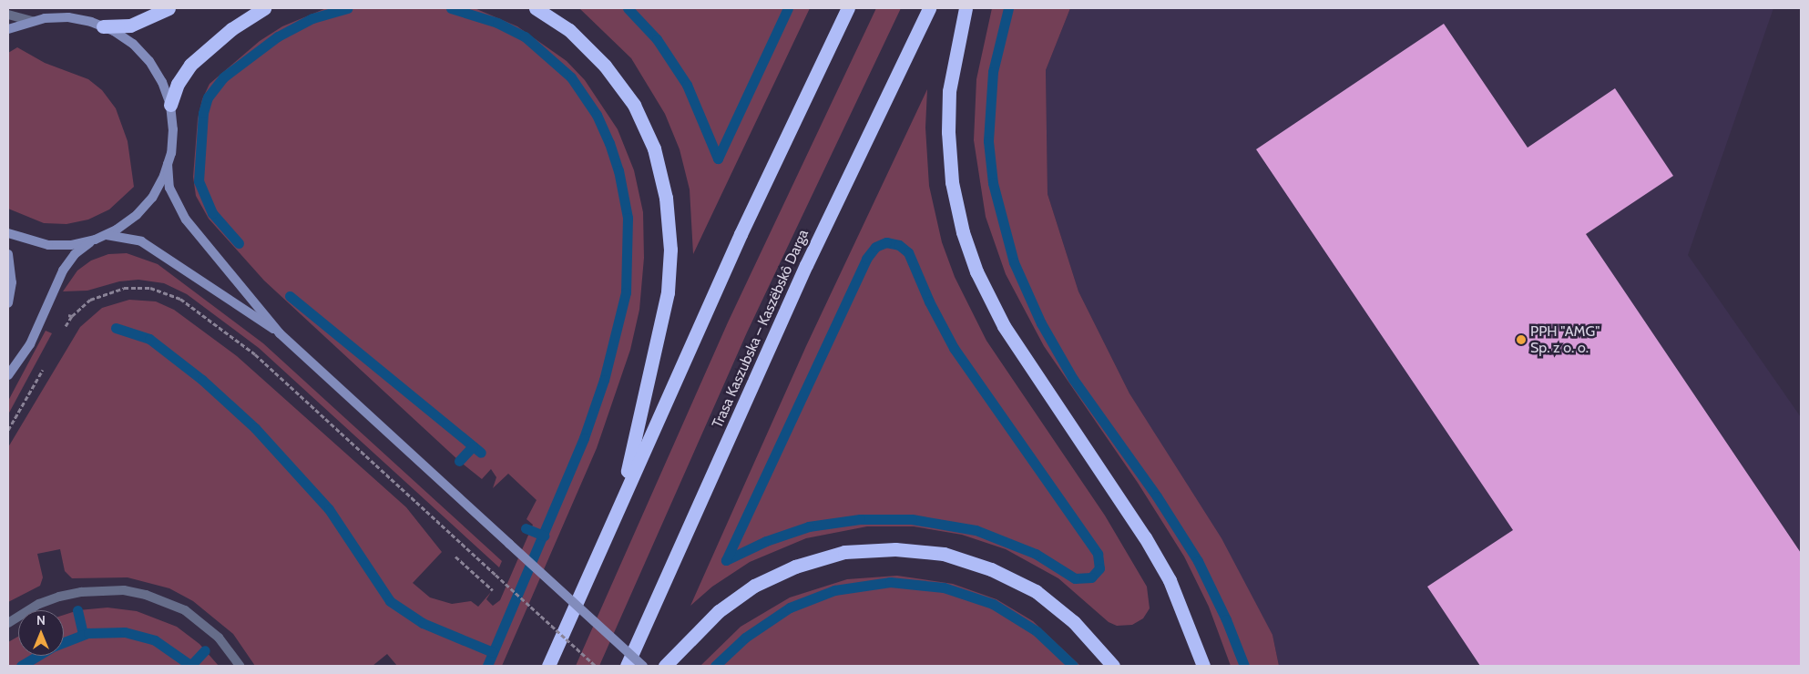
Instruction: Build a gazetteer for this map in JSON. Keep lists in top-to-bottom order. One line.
{"streets":{"highway":["Trasa Kaszubska – Kaszëbskô Darga"]},"places":["PPH \"AMG\" Sp. z o. o."],"north":"top"}
